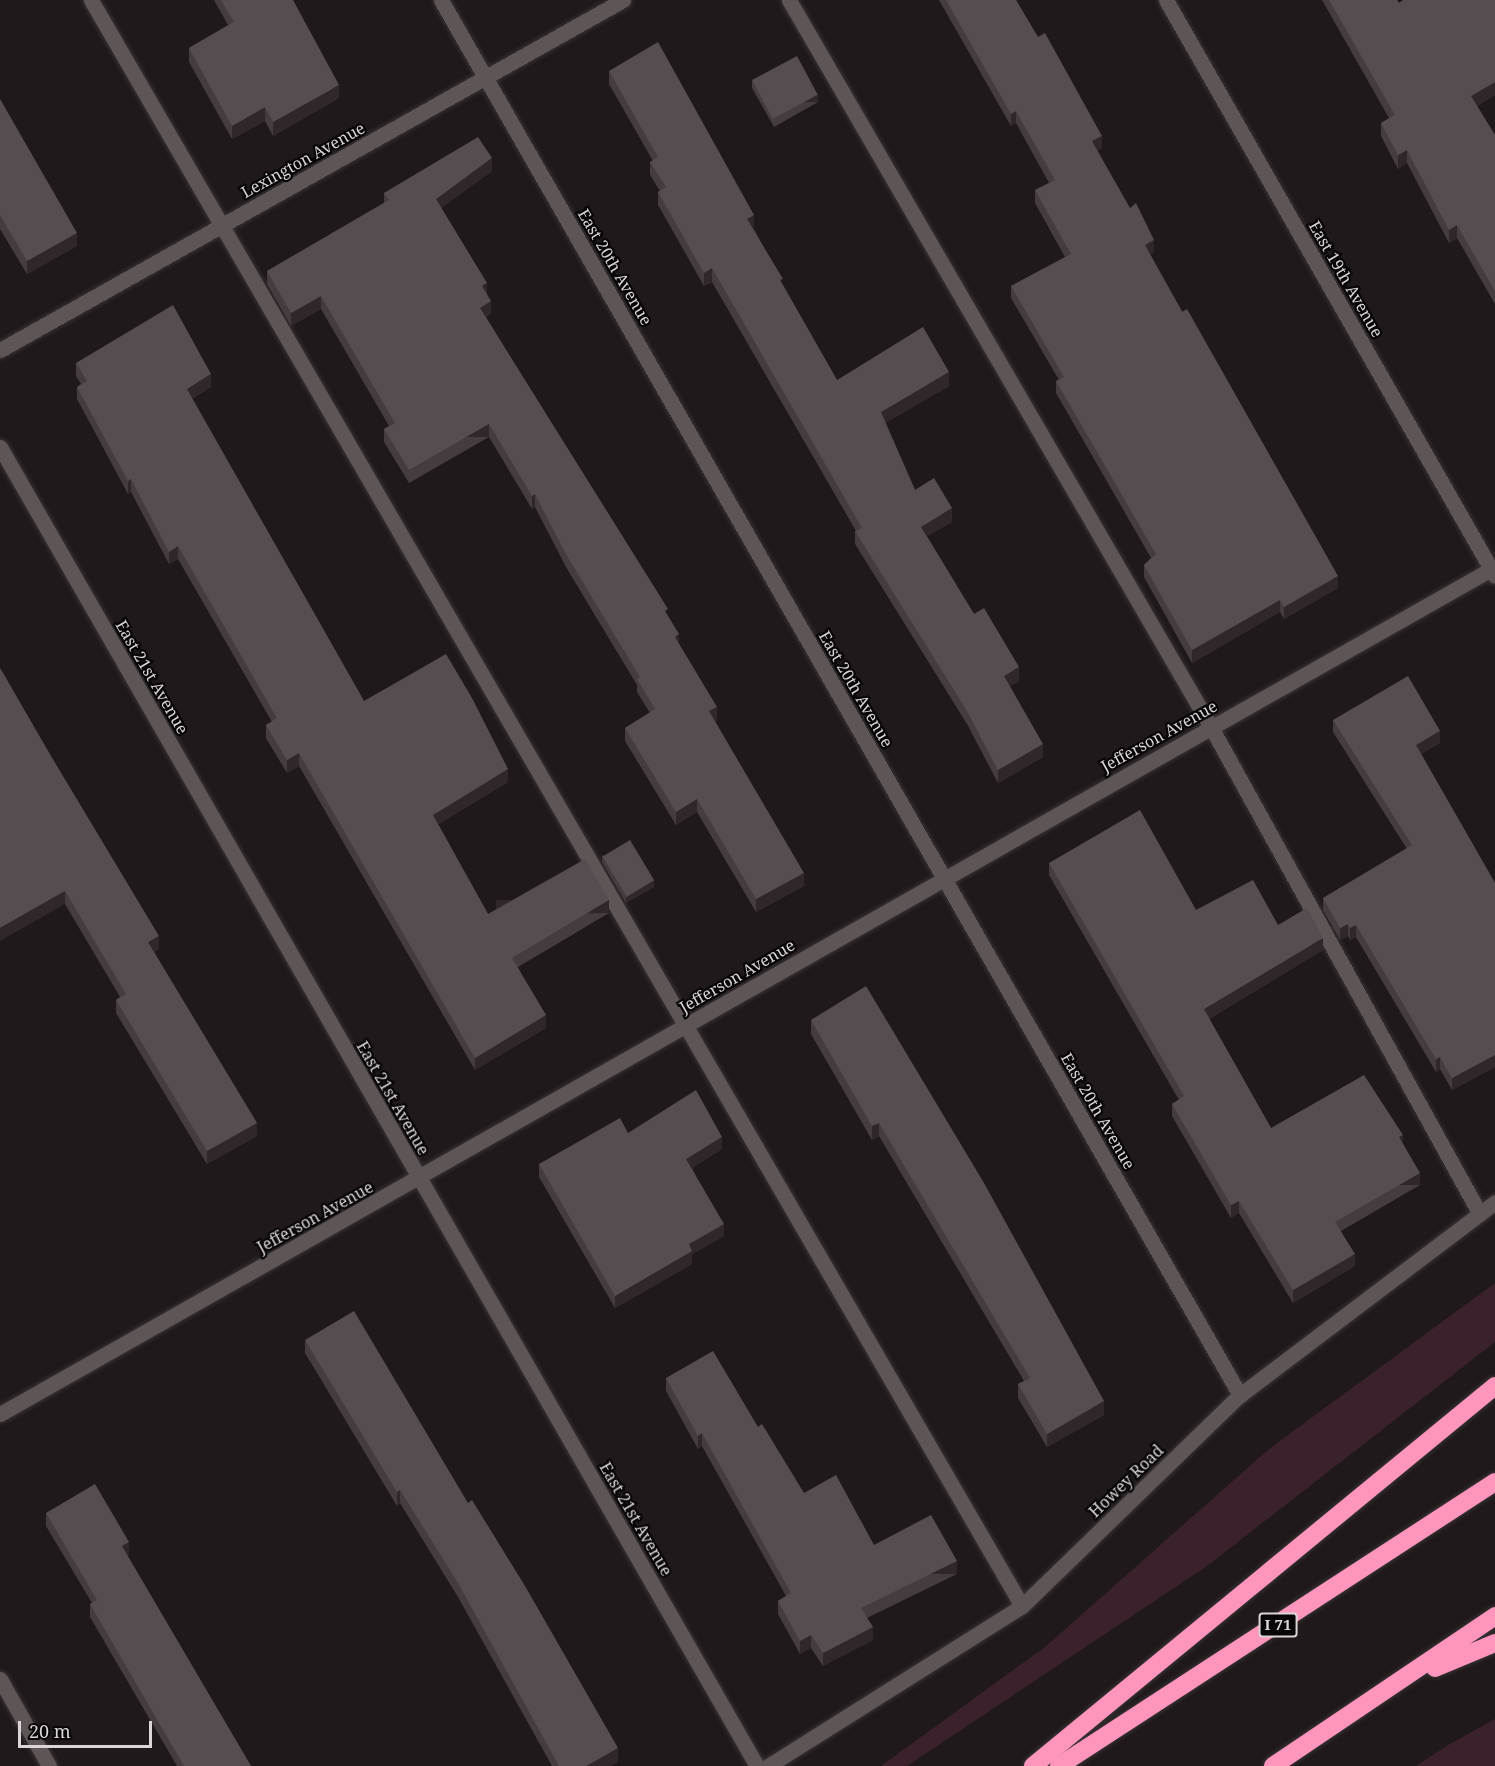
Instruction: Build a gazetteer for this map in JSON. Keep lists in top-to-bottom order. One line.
{"streets":{"highway":["I 71"],"street":["Lexington Avenue","East 20th Avenue","East 19th Avenue","East 21st Avenue","Jefferson Avenue","Howey Road"]},"crossings":[["Lexington Avenue","East 20th Avenue"],["East 20th Avenue","Jefferson Avenue"],["East 20th Avenue","Howey Road"],["East 19th Avenue","Jefferson Avenue"],["East 21st Avenue","Jefferson Avenue"]],"scale_bar":"20 m"}
